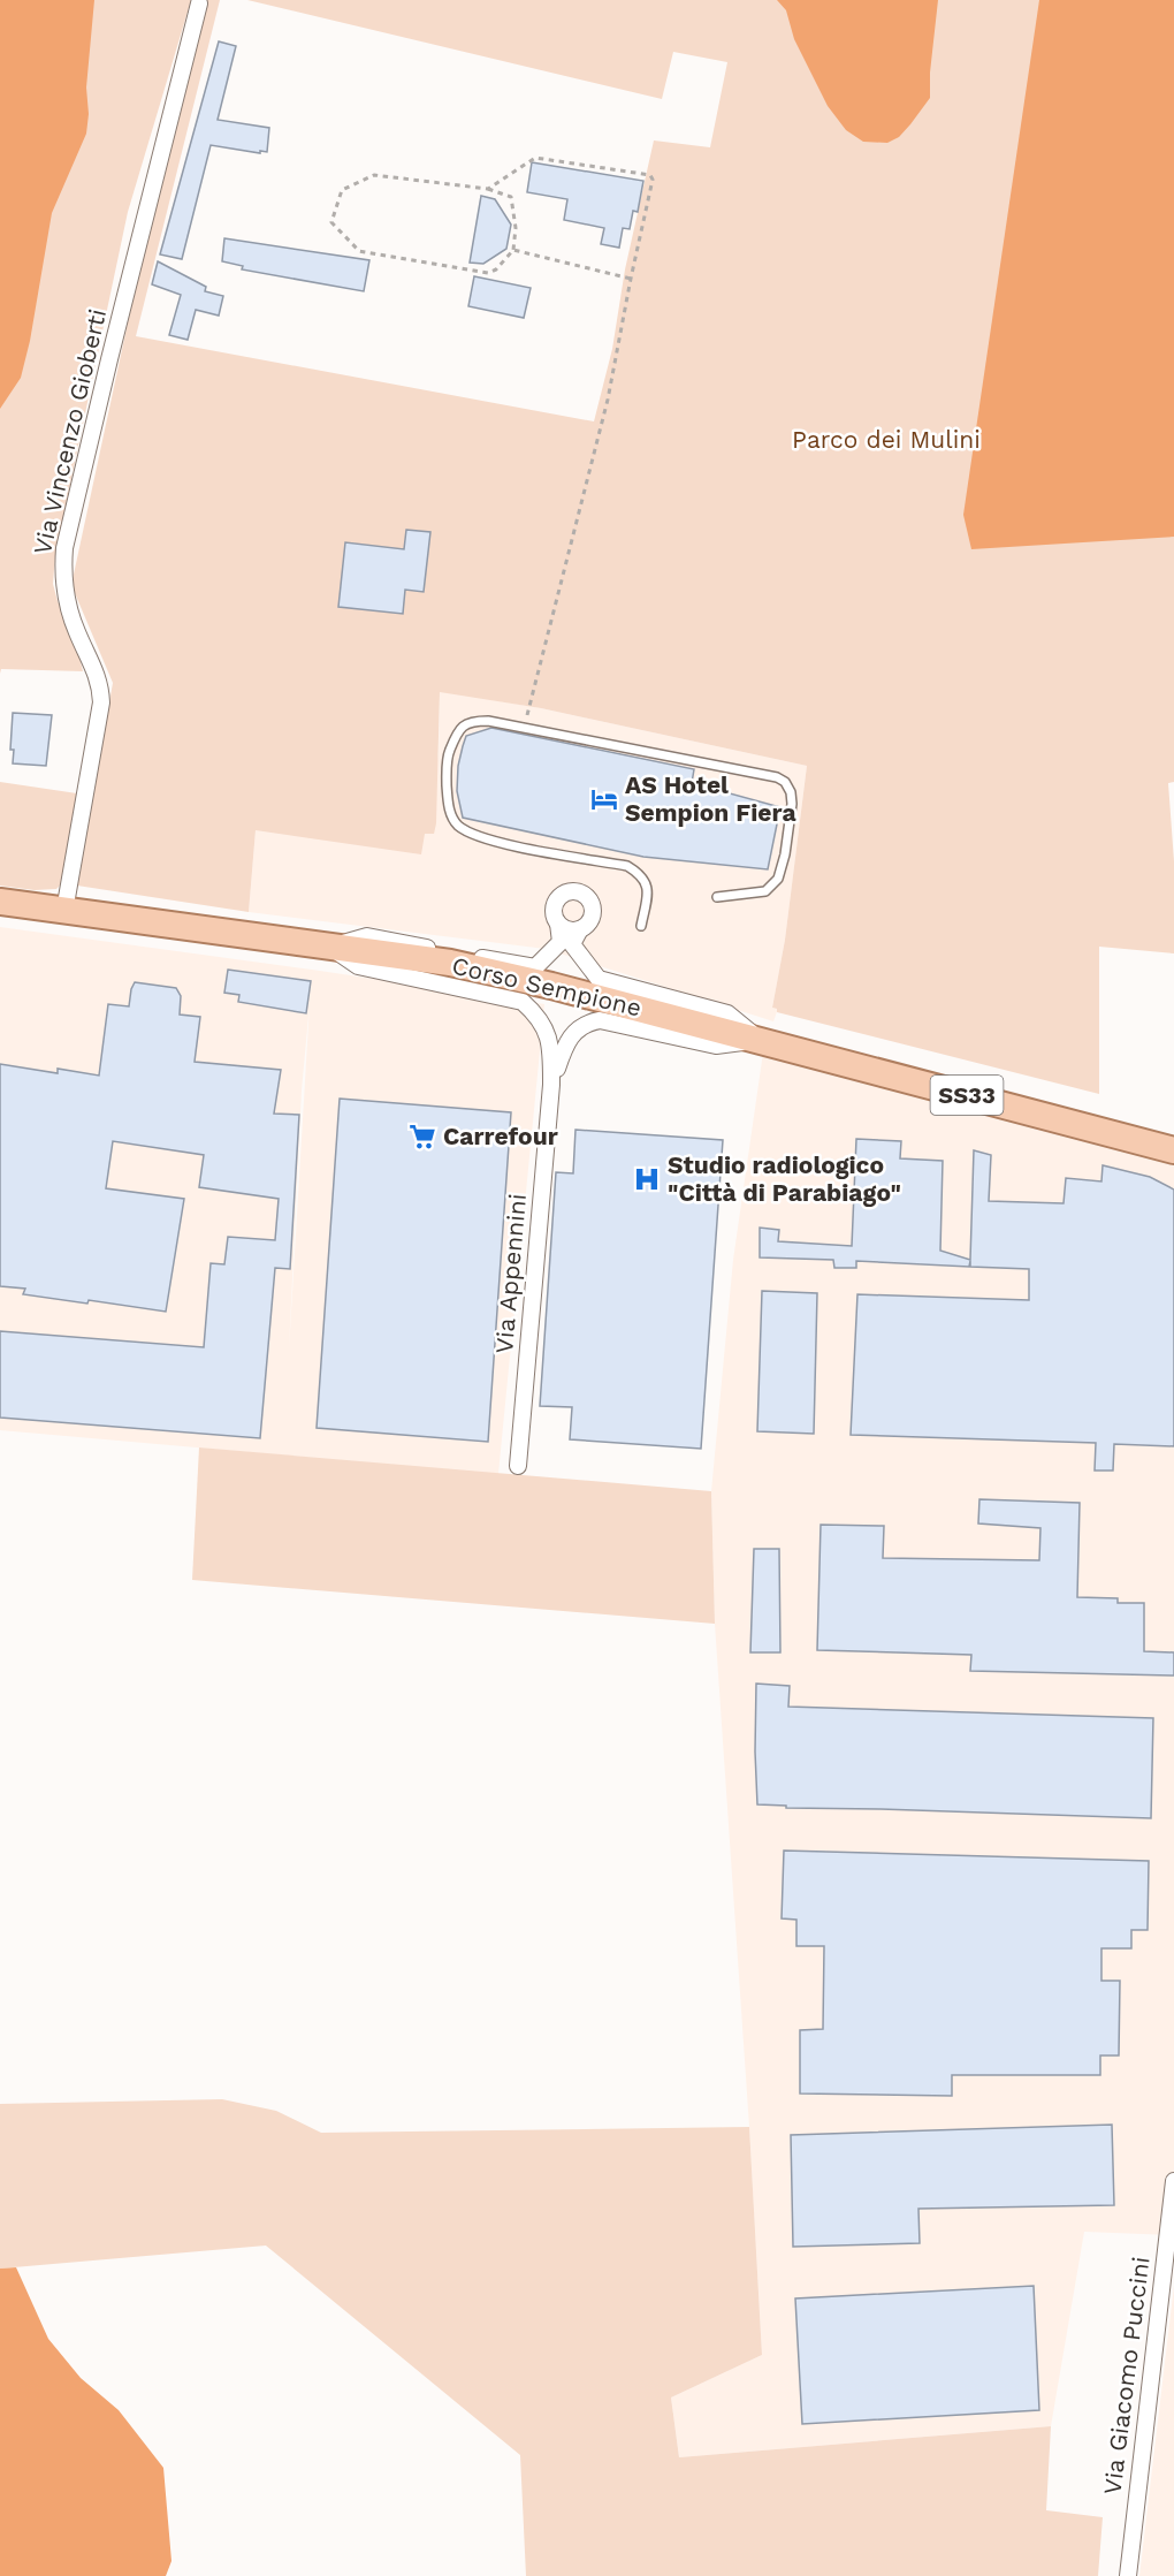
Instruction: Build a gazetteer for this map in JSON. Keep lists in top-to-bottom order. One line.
{"streets":{"main road":["Corso Sempione","SS33"],"street":["Via Vincenzo Gioberti","Via Appennini","Via Giacomo Puccini"]},"crossings":[["Via Vincenzo Gioberti","Corso Sempione"],["Corso Sempione","Via Appennini"]],"parks":["Parco dei Mulini"],"places":{"hotel":["AS Hotel Sempion Fiera"],"supermarket":["Carrefour"],"hospital":["Studio radiologico \"Città di Parabiago\""]}}
